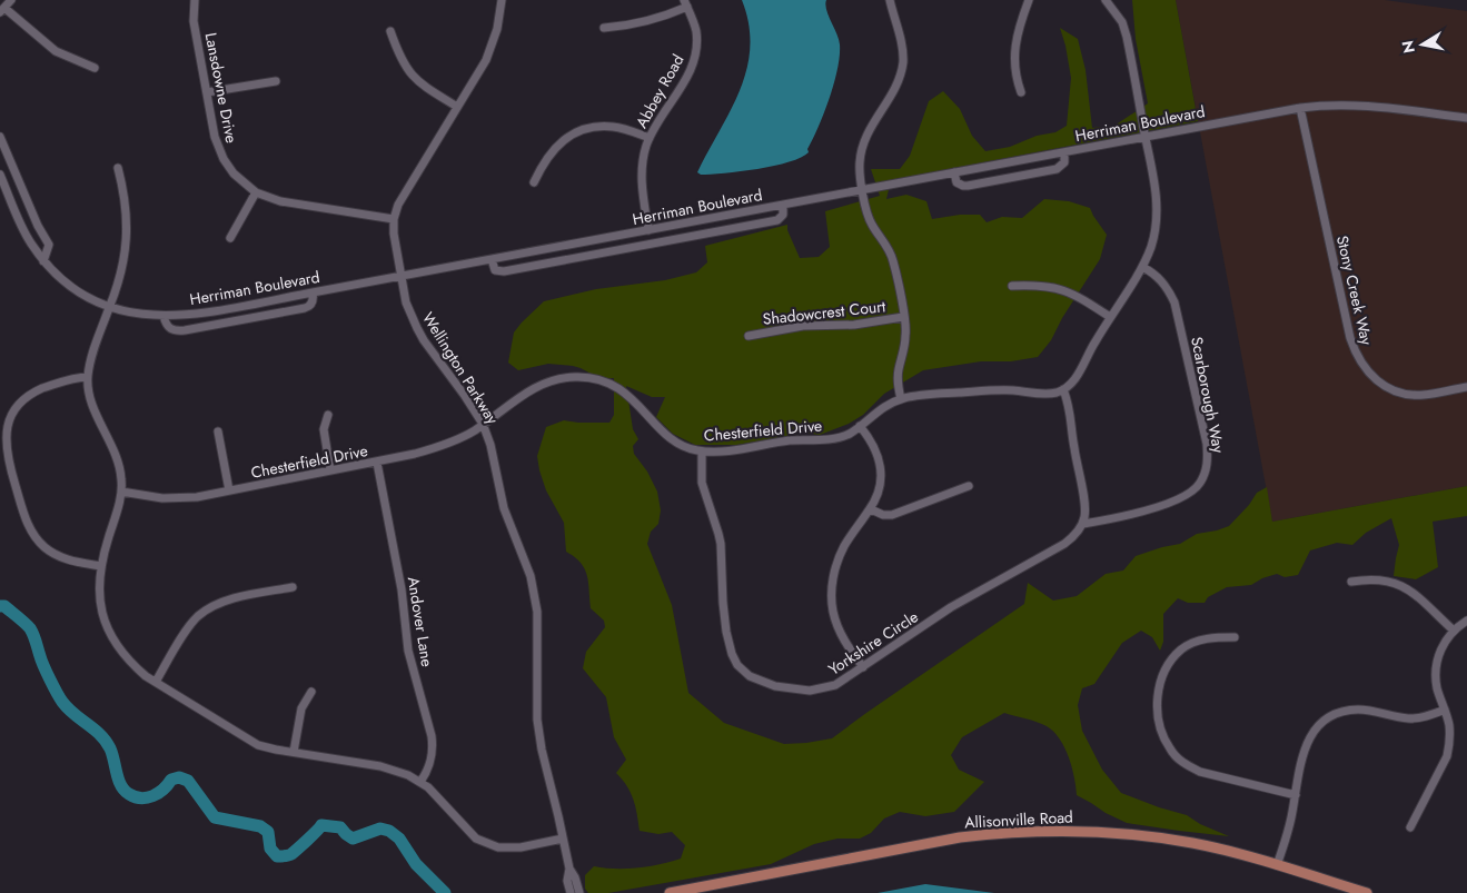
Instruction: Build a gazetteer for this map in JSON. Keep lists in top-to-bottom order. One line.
{"streets":{"main road":["Allisonville Road"],"street":["Lansdowne Drive","Abbey Road","Herriman Boulevard","Stony Creek Way","Shadowcrest Court","Wellington Parkway","Scarborough Way","Chesterfield Drive","Andover Lane","Yorkshire Circle"]},"crossings":[["Lansdowne Drive","Wellington Parkway"],["Abbey Road","Herriman Boulevard"],["Herriman Boulevard","Stony Creek Way"],["Herriman Boulevard","Wellington Parkway"],["Wellington Parkway","Chesterfield Drive"],["Scarborough Way","Yorkshire Circle"],["Chesterfield Drive","Andover Lane"],["Chesterfield Drive","Yorkshire Circle"]],"north":"left"}
